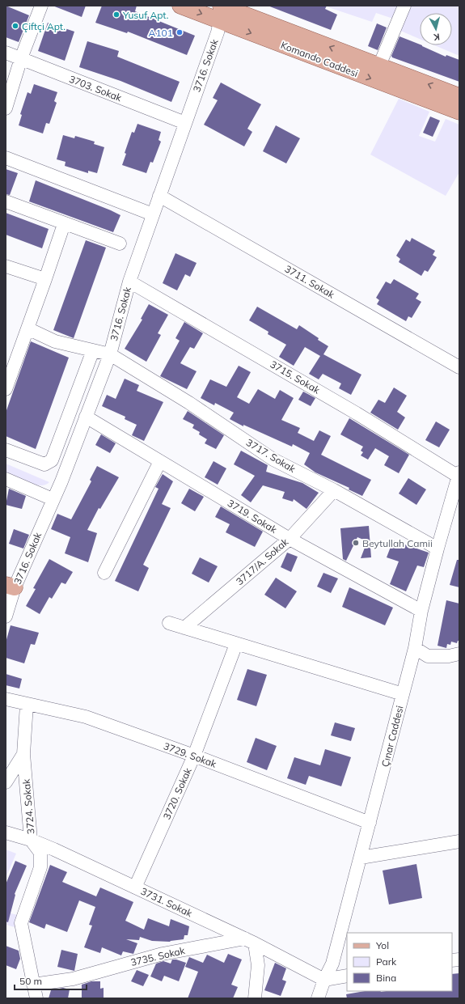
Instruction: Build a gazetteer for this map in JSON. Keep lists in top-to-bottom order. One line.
{"streets":{"main road":["Komando Caddesi"],"street":["3716. Sokak","3703. Sokak","3711. Sokak","3715. Sokak","3717. Sokak","3719. Sokak","3717/A. Sokak","Çınar Caddesi","3729. Sokak","3720. Sokak","3724. Sokak","3731. Sokak","3735. Sokak"]},"crossings":[["Komando Caddesi","3716. Sokak"],["3716. Sokak","3703. Sokak"],["3716. Sokak","3711. Sokak"],["3716. Sokak","3715. Sokak"],["3716. Sokak","3717. Sokak"],["3716. Sokak","3719. Sokak"],["3715. Sokak","Çınar Caddesi"],["3717. Sokak","3717/A. Sokak"],["3717. Sokak","Çınar Caddesi"],["3719. Sokak","3717/A. Sokak"],["3719. Sokak","Çınar Caddesi"],["Çınar Caddesi","3729. Sokak"],["Çınar Caddesi","3731. Sokak"],["3729. Sokak","3720. Sokak"],["3729. Sokak","3724. Sokak"],["3720. Sokak","3731. Sokak"],["3724. Sokak","3731. Sokak"],["3724. Sokak","3735. Sokak"],["3731. Sokak","3735. Sokak"]],"places":["Yusuf Apt.","Çiftçi Apt.","A101","Beytullah Camii"],"legend":["Yol","Park","Bina"],"scale_bar":"50 m","north":"bottom"}
